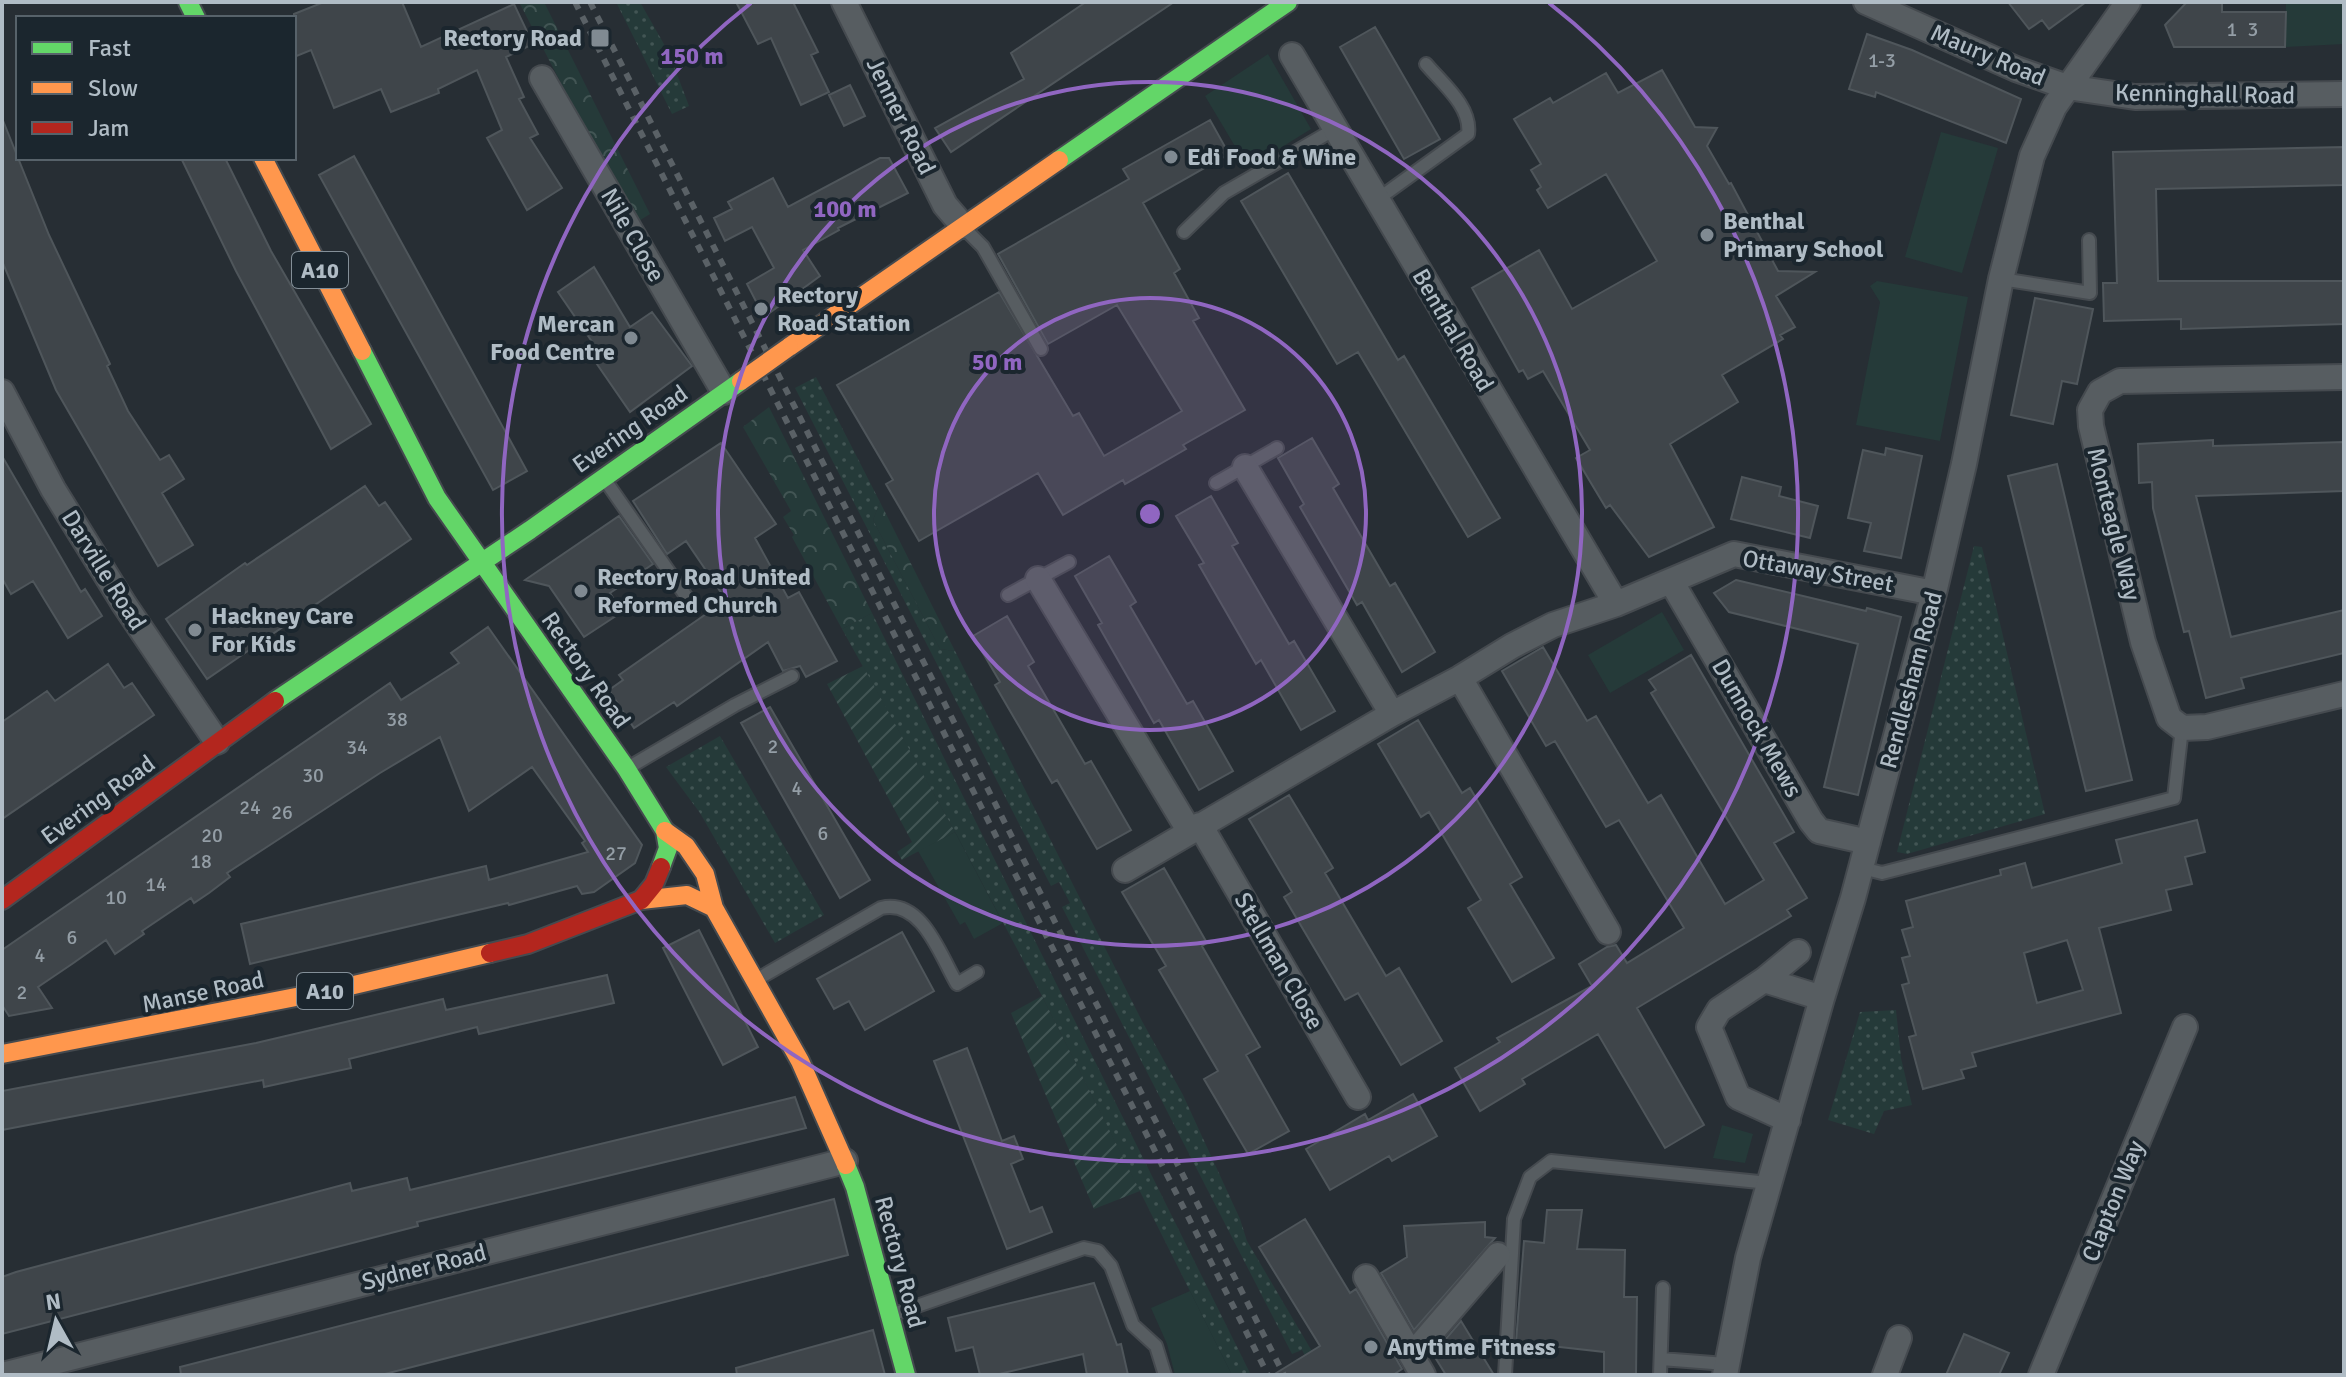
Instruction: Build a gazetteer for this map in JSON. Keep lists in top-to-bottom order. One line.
{"streets":{"main road":["A10","Evering Road","Rectory Road","Manse Road"],"street":["Maury Road","Kenninghall Road","Jenner Road","Nile Close","Benthal Road","Monteagle Way","Darville Road","Ottaway Street","Rendlesham Road","Dunnock Mews","Stellman Close","Clapton Way","Sydner Road"]},"crossings":[["Maury Road","Kenninghall Road"],["Maury Road","Rendlesham Road"],["Kenninghall Road","Rendlesham Road"],["Jenner Road","Evering Road"],["Nile Close","Evering Road"],["Benthal Road","Ottaway Street"],["Evering Road","Darville Road"],["Evering Road","Rectory Road"],["Ottaway Street","Rendlesham Road"],["Ottaway Street","Dunnock Mews"],["Rectory Road","Sydner Road"],["Rendlesham Road","Dunnock Mews"]],"places":{"transit":["Rectory Road"],"other":["Edi Food & Wine","Benthal Primary School","Rectory Road Station","Mercan Food Centre","Rectory Road United Reformed Church","Hackney Care For Kids","Anytime Fitness"]},"house_numbers":["1","3","1-3","38","2","34","30","4","24","26","6","20","27","18","14","10","6","4","2"],"legend":["Fast","Slow","Jam"],"north":"top","rings":["150 m","100 m","50 m"]}
